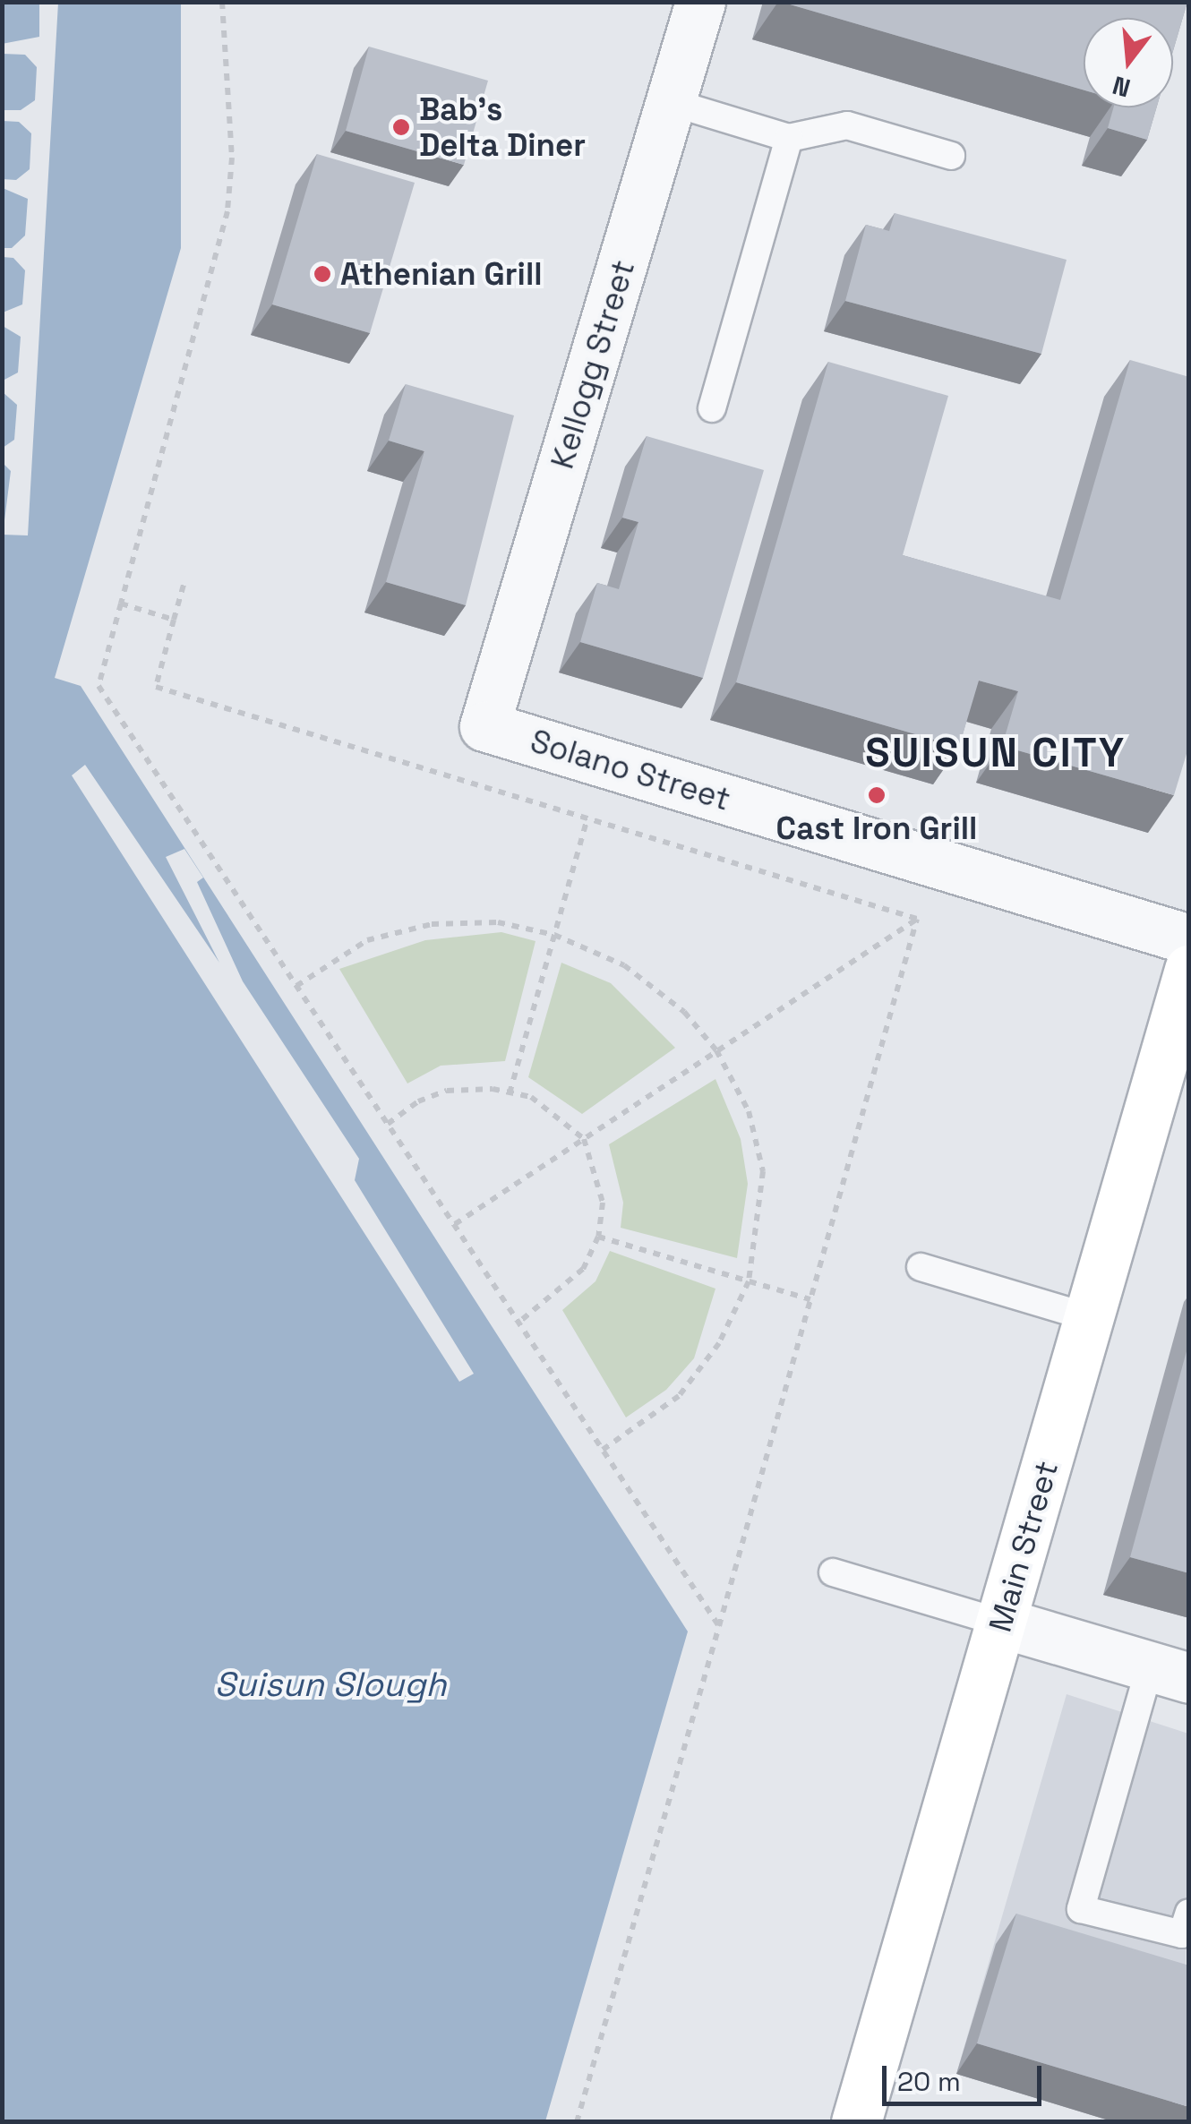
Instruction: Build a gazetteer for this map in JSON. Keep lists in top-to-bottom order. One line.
{"streets":{"main road":["Main Street"],"street":["Kellogg Street","Solano Street"]},"crossings":[["Kellogg Street","Solano Street"]],"districts":["SUISUN CITY"],"water":["Suisun Slough"],"places":["Bab's Delta Diner","Athenian Grill","Cast Iron Grill"],"scale_bar":"20 m","north":"bottom"}
